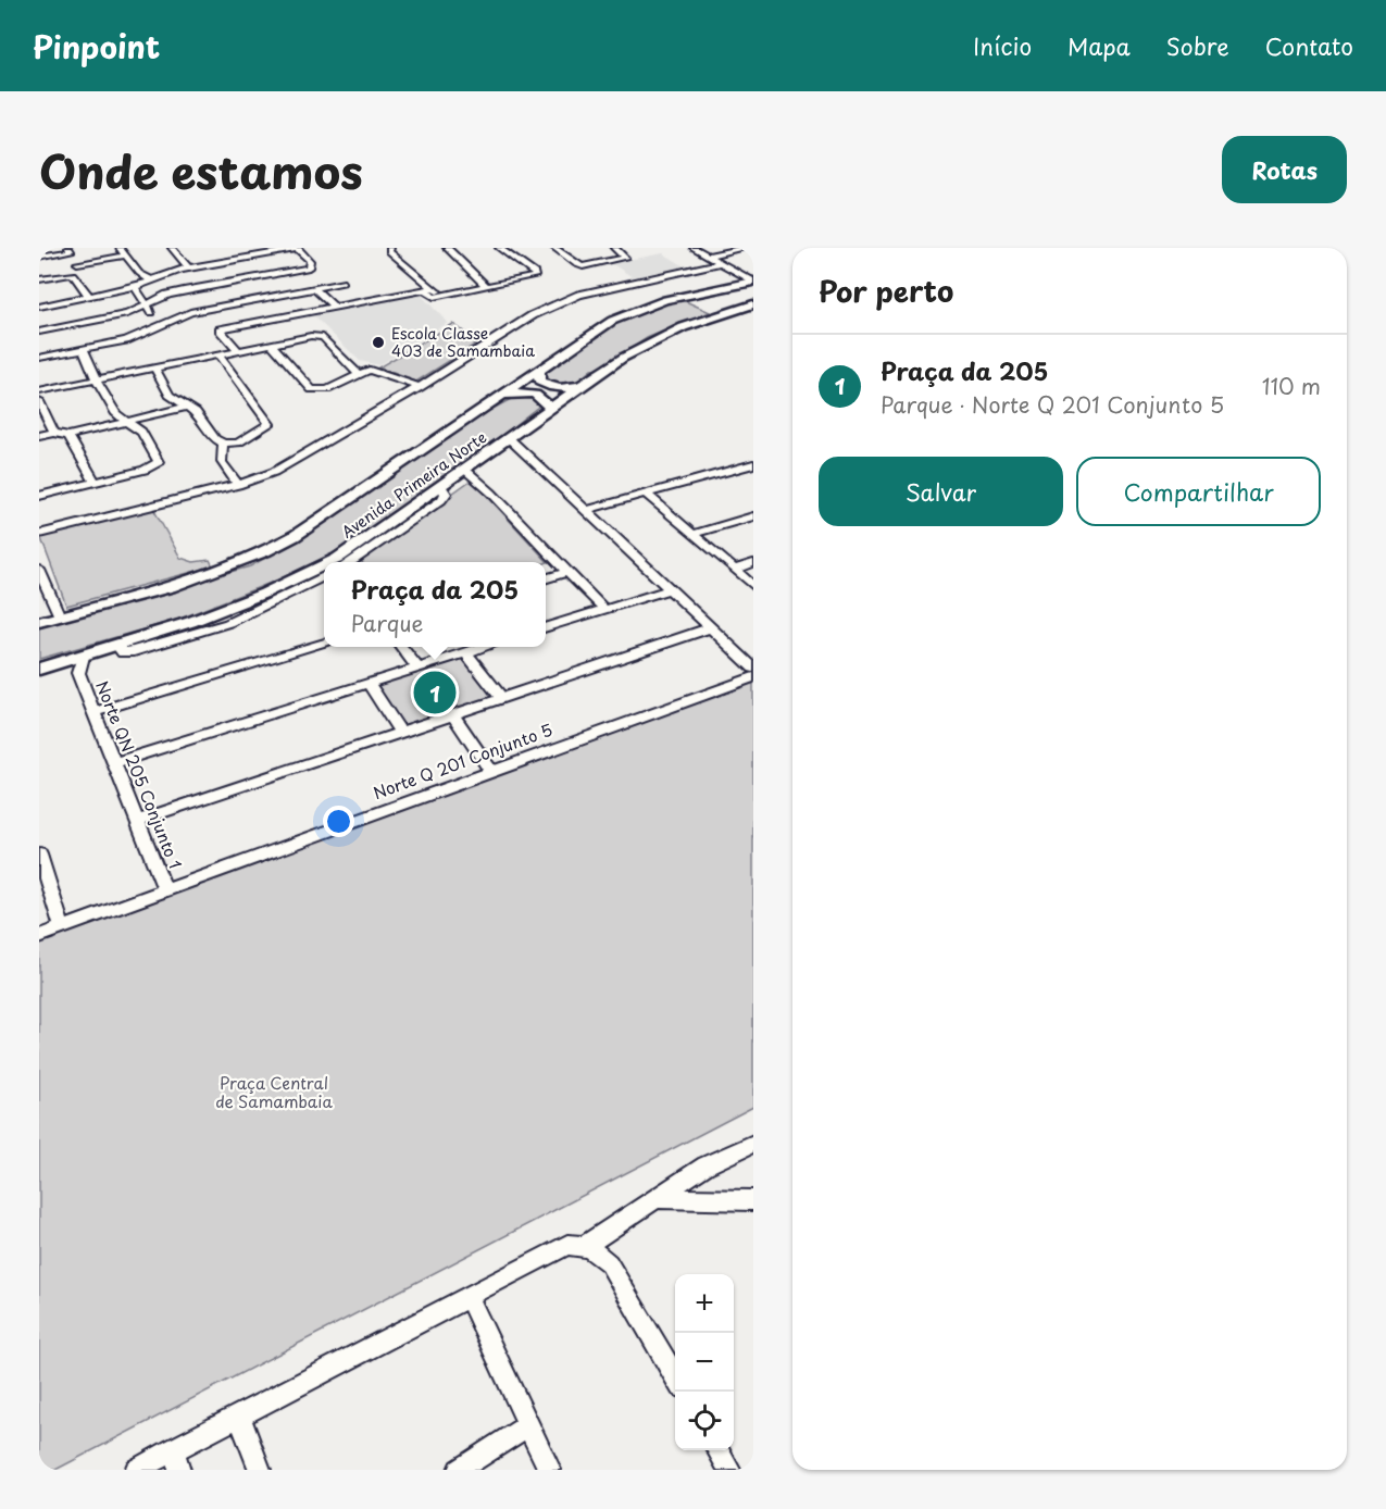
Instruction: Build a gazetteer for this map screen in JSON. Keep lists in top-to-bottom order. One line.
{"streets":{"main road":["Avenida Primeira Norte"],"street":["Norte Q 201 Conjunto 5","Norte QN 205 Conjunto 1"]},"crossings":[["Avenida Primeira Norte","Norte QN 205 Conjunto 1"],["Norte Q 201 Conjunto 5","Norte QN 205 Conjunto 1"]],"parks":["Praça Central de Samambaia"],"places":["Escola Classe 403 de Samambaia"],"page":{"header":"Pinpoint","nav":["Início","Mapa","Sobre","Contato"],"title":"Onde estamos","buttons":["Rotas",["Salvar","Compartilhar"]],"heading":"Por perto","list":[{"mark":"1","name":"Praça da 205","note":"Parque · Norte Q 201 Conjunto 5","value":"110 m"}],"popup":["Praça da 205","Parque"],"pins":"1","map_buttons":["+","−"]}}
